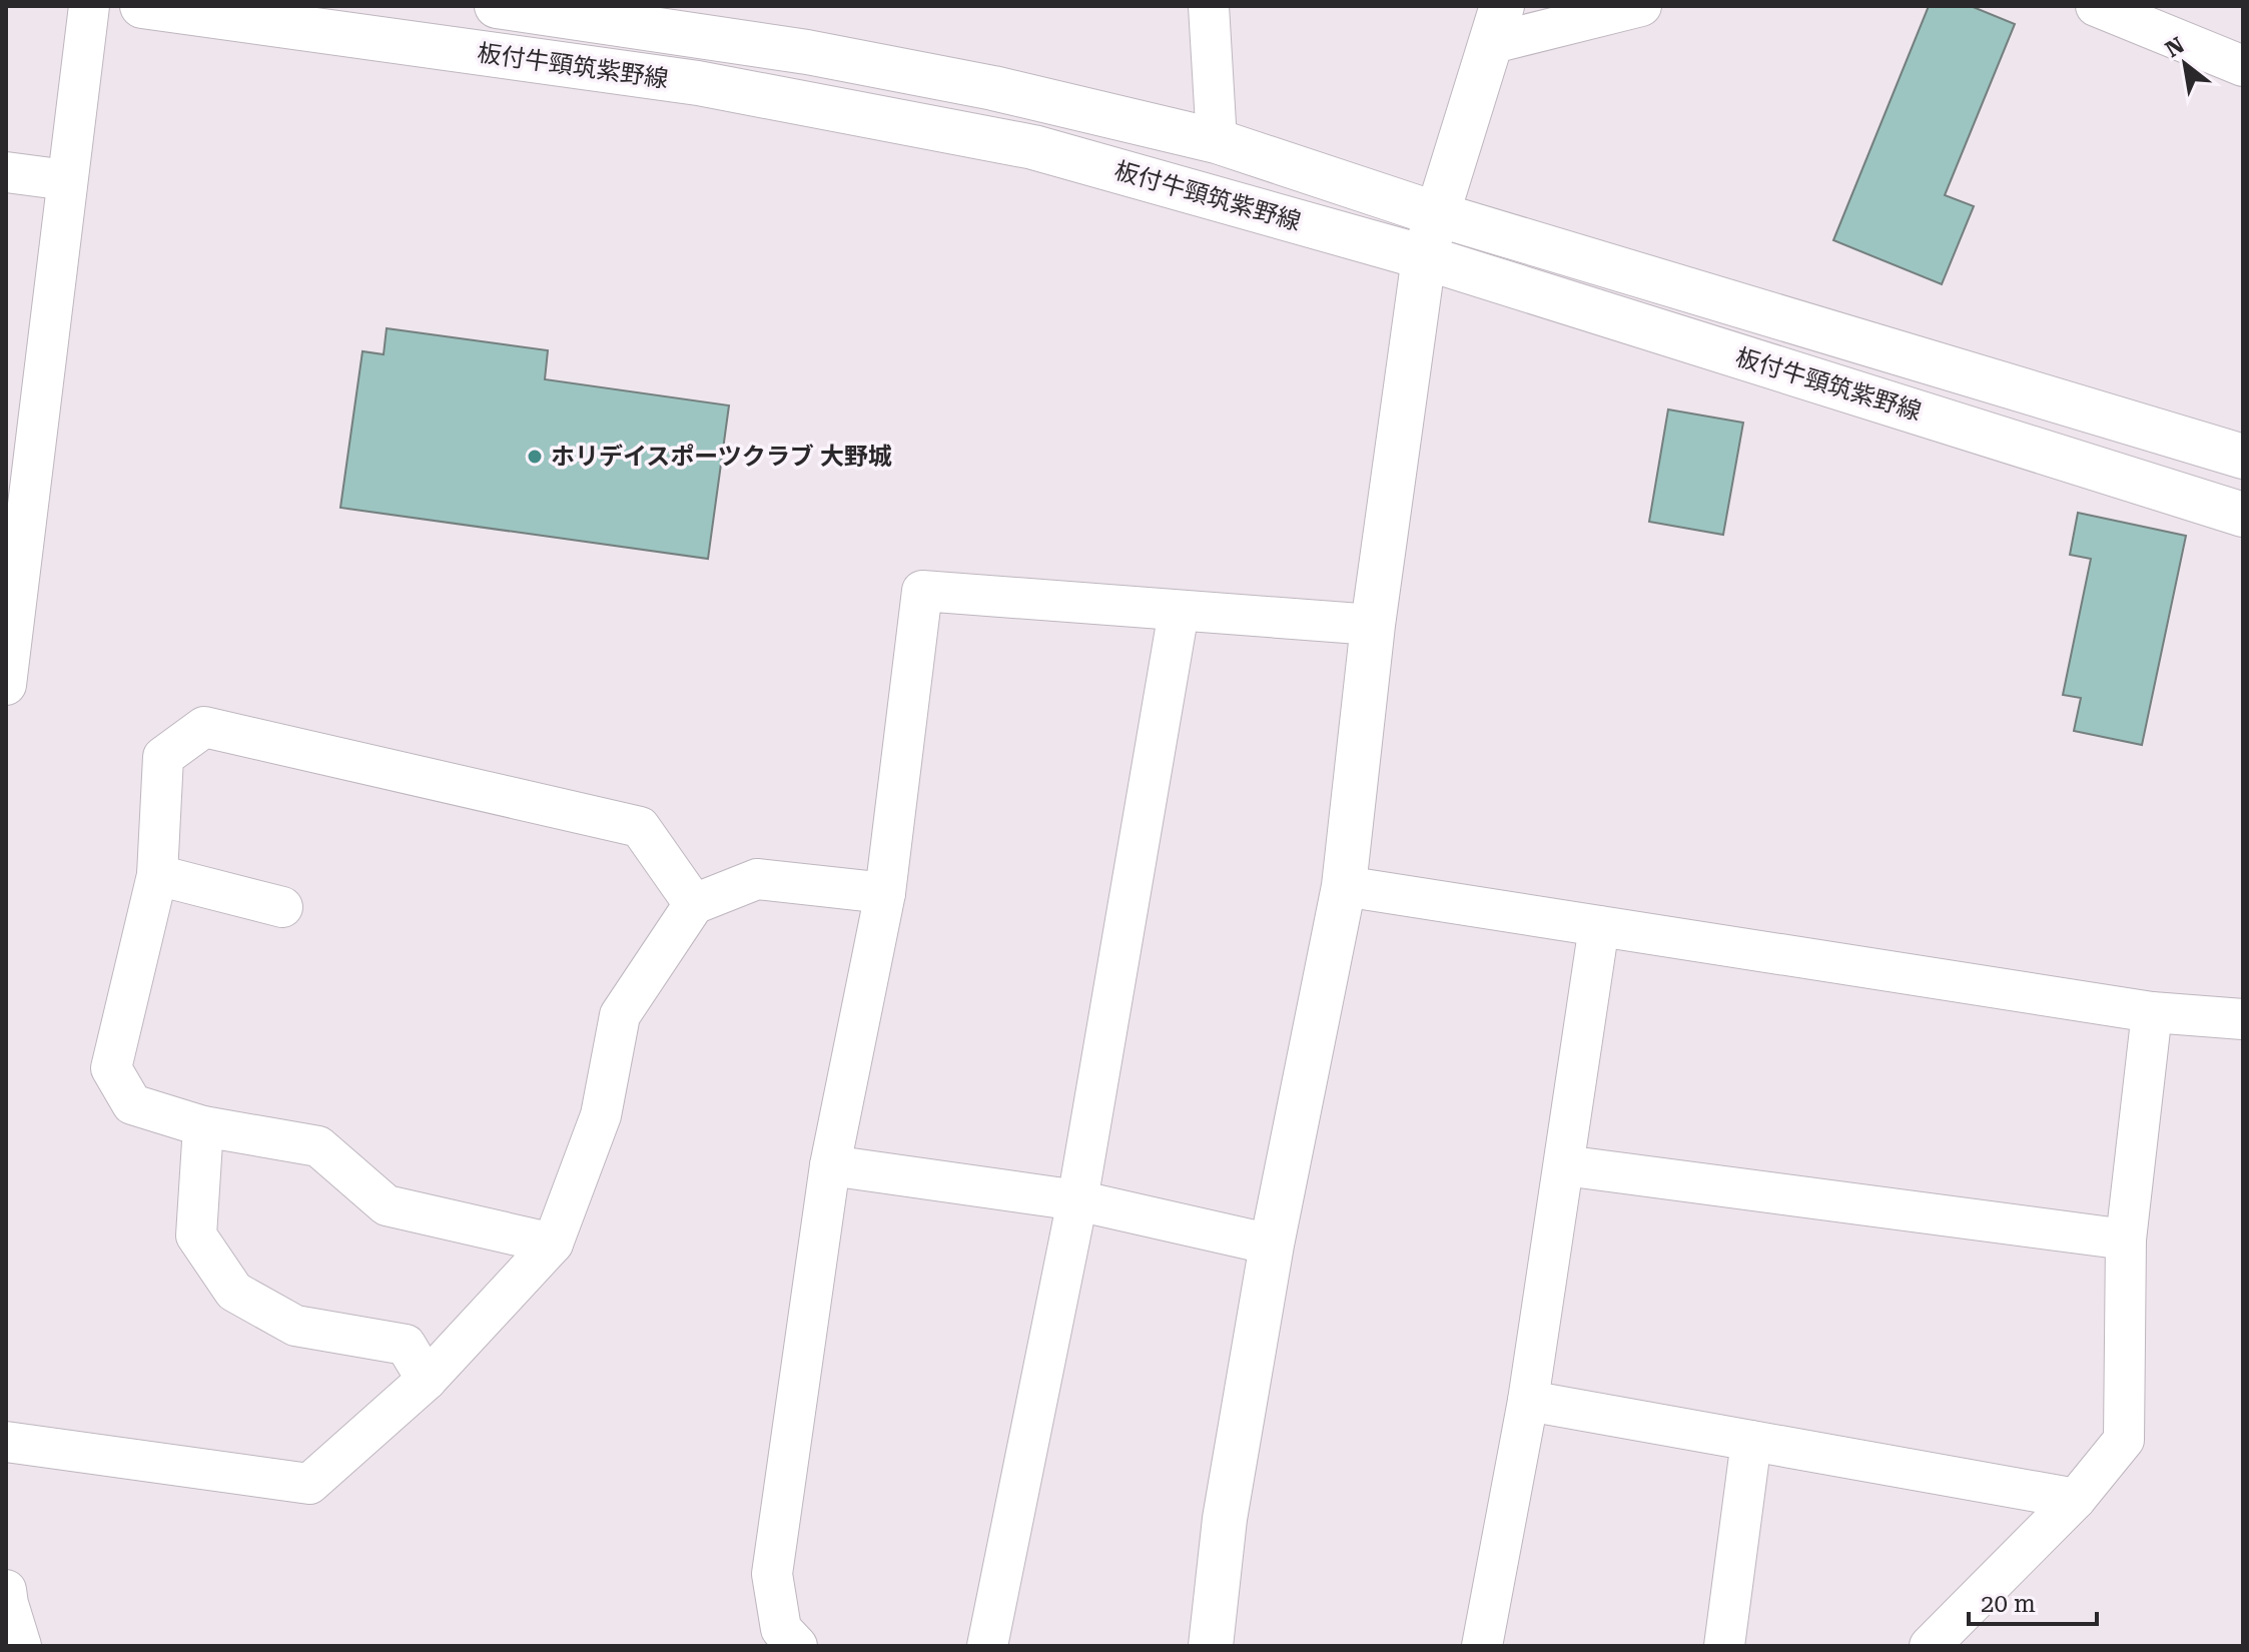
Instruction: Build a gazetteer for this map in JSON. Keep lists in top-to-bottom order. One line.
{"streets":{"main road":["板付牛頸筑紫野線"]},"places":["ホリデイスポーツクラブ 大野城"],"scale_bar":"20 m","north":"top left"}
